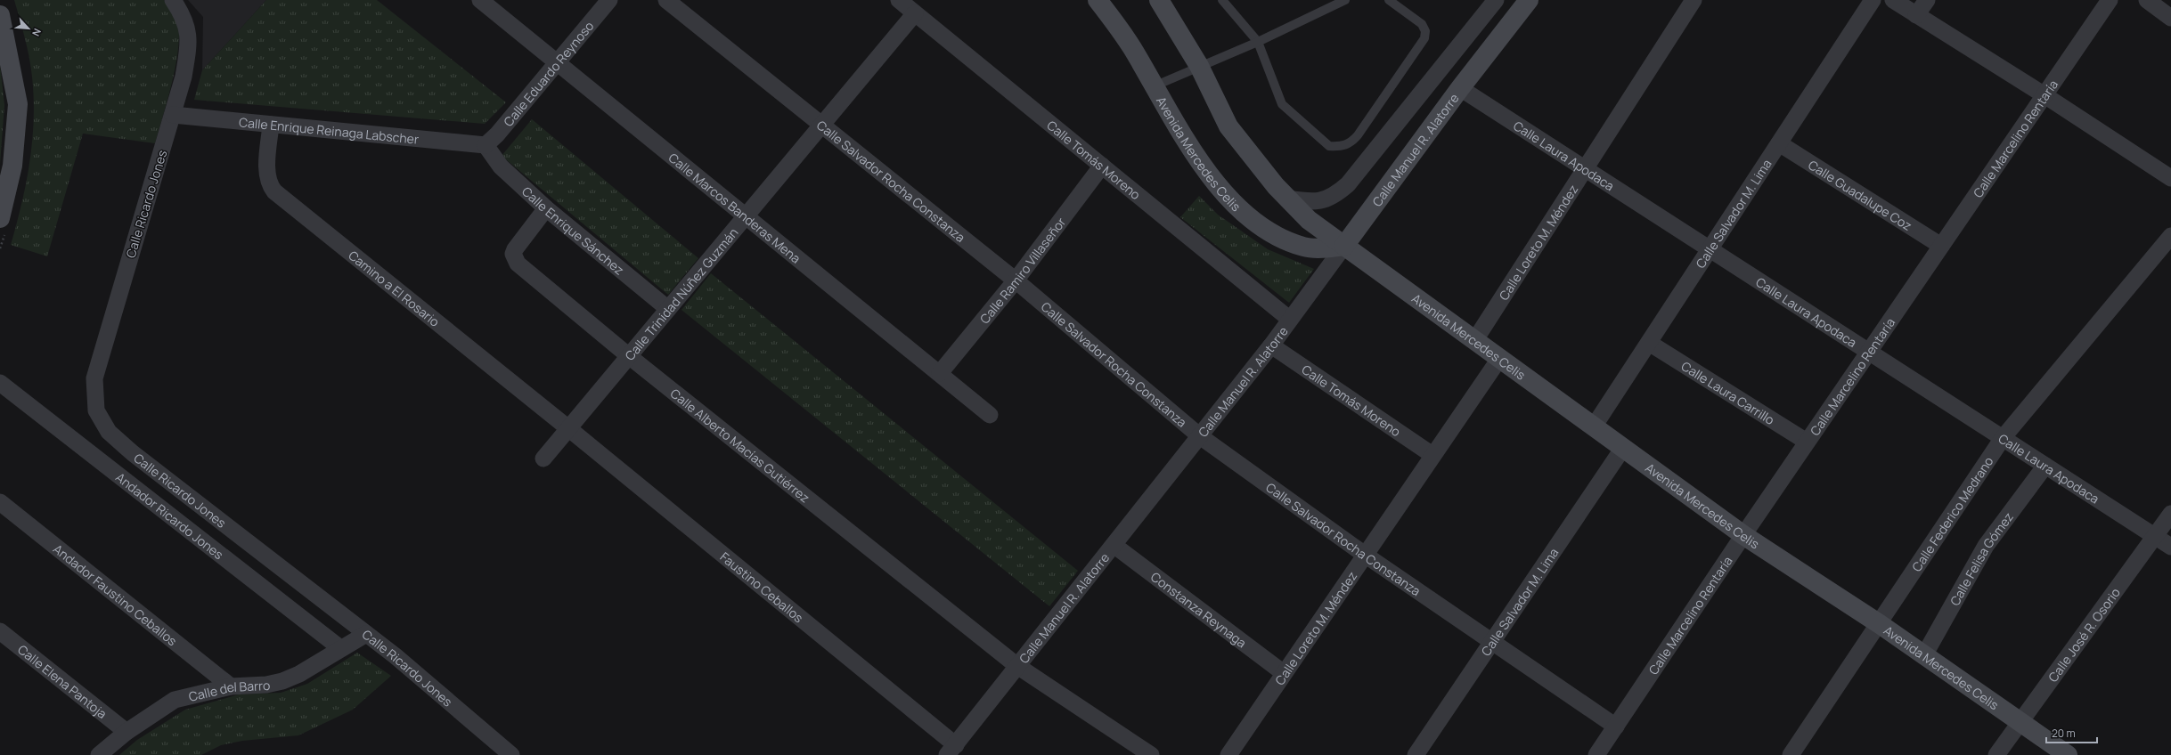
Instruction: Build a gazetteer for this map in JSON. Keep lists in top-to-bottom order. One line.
{"streets":{"main road":["Calle Manuel R. Alatorre","Avenida Mercedes Celis"],"street":["Calle Eduardo Reynoso","Calle Enrique Reinaga Labscher","Calle Marcelino Rentaría","Calle Laura Apodaca","Calle Tomás Moreno","Calle Salvador Rocha Constanza","Calle Guadalupe Coz","Calle Ricardo Jones","Calle Marcos Banderas Mena","Calle Salvador M. Lima","Calle Enrique Sánchez","Calle Loreto M. Méndez","Calle Ramiro Villaseñor","Camino a El Rosario","Calle Trinidad Núñez Guzmán","Calle Laura Carrillo","Calle Alberto Macías Gutiérrez","Calle Federico Medrano","Andador Ricardo Jones","Calle Felisa Gómez","Faustino Ceballos","Andador Faustino Ceballos","Constanza Reynaga","Calle José R. Osorio","Calle Elena Pantoja","Calle del Barro"]},"crossings":[["Calle Eduardo Reynoso","Calle Enrique Reinaga Labscher"],["Calle Eduardo Reynoso","Calle Marcos Banderas Mena"],["Calle Eduardo Reynoso","Calle Enrique Sánchez"],["Calle Enrique Reinaga Labscher","Calle Ricardo Jones"],["Calle Enrique Reinaga Labscher","Calle Enrique Sánchez"],["Calle Enrique Reinaga Labscher","Camino a El Rosario"],["Calle Marcelino Rentaría","Avenida Mercedes Celis"],["Calle Marcelino Rentaría","Calle Laura Apodaca"],["Calle Marcelino Rentaría","Calle Salvador Rocha Constanza"],["Calle Marcelino Rentaría","Calle Guadalupe Coz"],["Calle Marcelino Rentaría","Calle Laura Carrillo"],["Calle Manuel R. Alatorre","Avenida Mercedes Celis"],["Calle Manuel R. Alatorre","Calle Laura Apodaca"],["Calle Manuel R. Alatorre","Calle Tomás Moreno"],["Calle Manuel R. Alatorre","Calle Salvador Rocha Constanza"],["Calle Manuel R. Alatorre","Calle Alberto Macías Gutiérrez"],["Calle Manuel R. Alatorre","Faustino Ceballos"],["Calle Manuel R. Alatorre","Constanza Reynaga"],["Avenida Mercedes Celis","Calle Salvador M. Lima"],["Avenida Mercedes Celis","Calle Loreto M. Méndez"],["Avenida Mercedes Celis","Calle Federico Medrano"],["Avenida Mercedes Celis","Calle Felisa Gómez"],["Avenida Mercedes Celis","Calle José R. Osorio"],["Calle Laura Apodaca","Calle Salvador M. Lima"],["Calle Laura Apodaca","Calle Loreto M. Méndez"],["Calle Laura Apodaca","Calle Federico Medrano"],["Calle Laura Apodaca","Calle Felisa Gómez"],["Calle Laura Apodaca","Calle José R. Osorio"],["Calle Tomás Moreno","Calle Loreto M. Méndez"],["Calle Tomás Moreno","Calle Ramiro Villaseñor"],["Calle Tomás Moreno","Calle Trinidad Núñez Guzmán"],["Calle Salvador Rocha Constanza","Calle Salvador M. Lima"],["Calle Salvador Rocha Constanza","Calle Loreto M. Méndez"],["Calle Salvador Rocha Constanza","Calle Ramiro Villaseñor"],["Calle Salvador Rocha Constanza","Calle Trinidad Núñez Guzmán"],["Calle Guadalupe Coz","Calle Salvador M. Lima"],["Calle Ricardo Jones","Calle del Barro"],["Calle Marcos Banderas Mena","Calle Ramiro Villaseñor"],["Calle Marcos Banderas Mena","Calle Trinidad Núñez Guzmán"],["Calle Salvador M. Lima","Calle Laura Carrillo"],["Calle Enrique Sánchez","Calle Trinidad Núñez Guzmán"],["Calle Enrique Sánchez","Calle Alberto Macías Gutiérrez"],["Calle Loreto M. Méndez","Constanza Reynaga"],["Camino a El Rosario","Calle Trinidad Núñez Guzmán"],["Camino a El Rosario","Faustino Ceballos"],["Calle Trinidad Núñez Guzmán","Calle Alberto Macías Gutiérrez"],["Calle Trinidad Núñez Guzmán","Faustino Ceballos"],["Andador Ricardo Jones","Calle del Barro"],["Andador Faustino Ceballos","Calle del Barro"],["Calle Elena Pantoja","Calle del Barro"]],"scale_bar":"20 m","north":"bottom right"}
